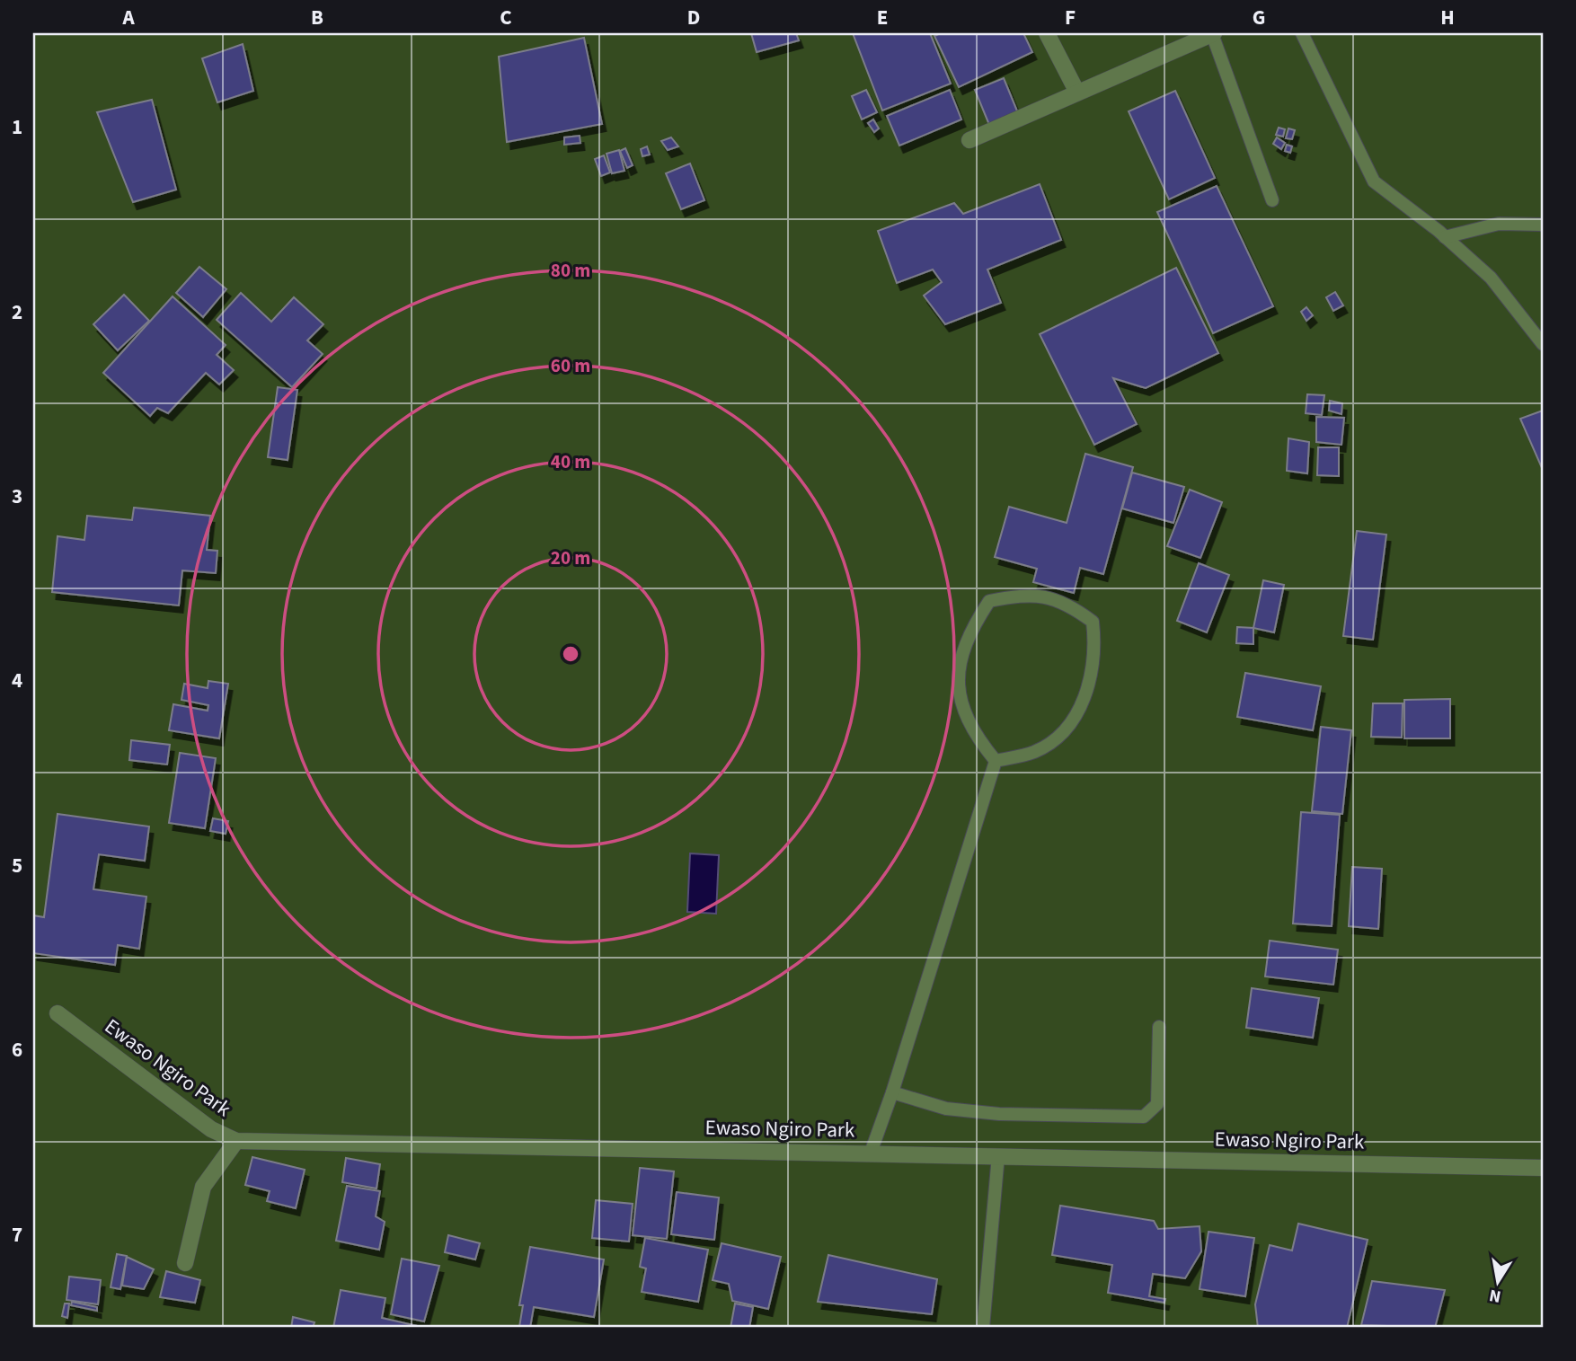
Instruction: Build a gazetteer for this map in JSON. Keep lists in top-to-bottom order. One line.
{"streets":{"street":["Ewaso Ngiro Park"]},"north":"bottom","grid":{"columns":["A","B","C","D","E","F","G","H"],"rows":["1","2","3","4","5","6","7"]},"rings":["80 m","60 m","40 m","20 m"]}
